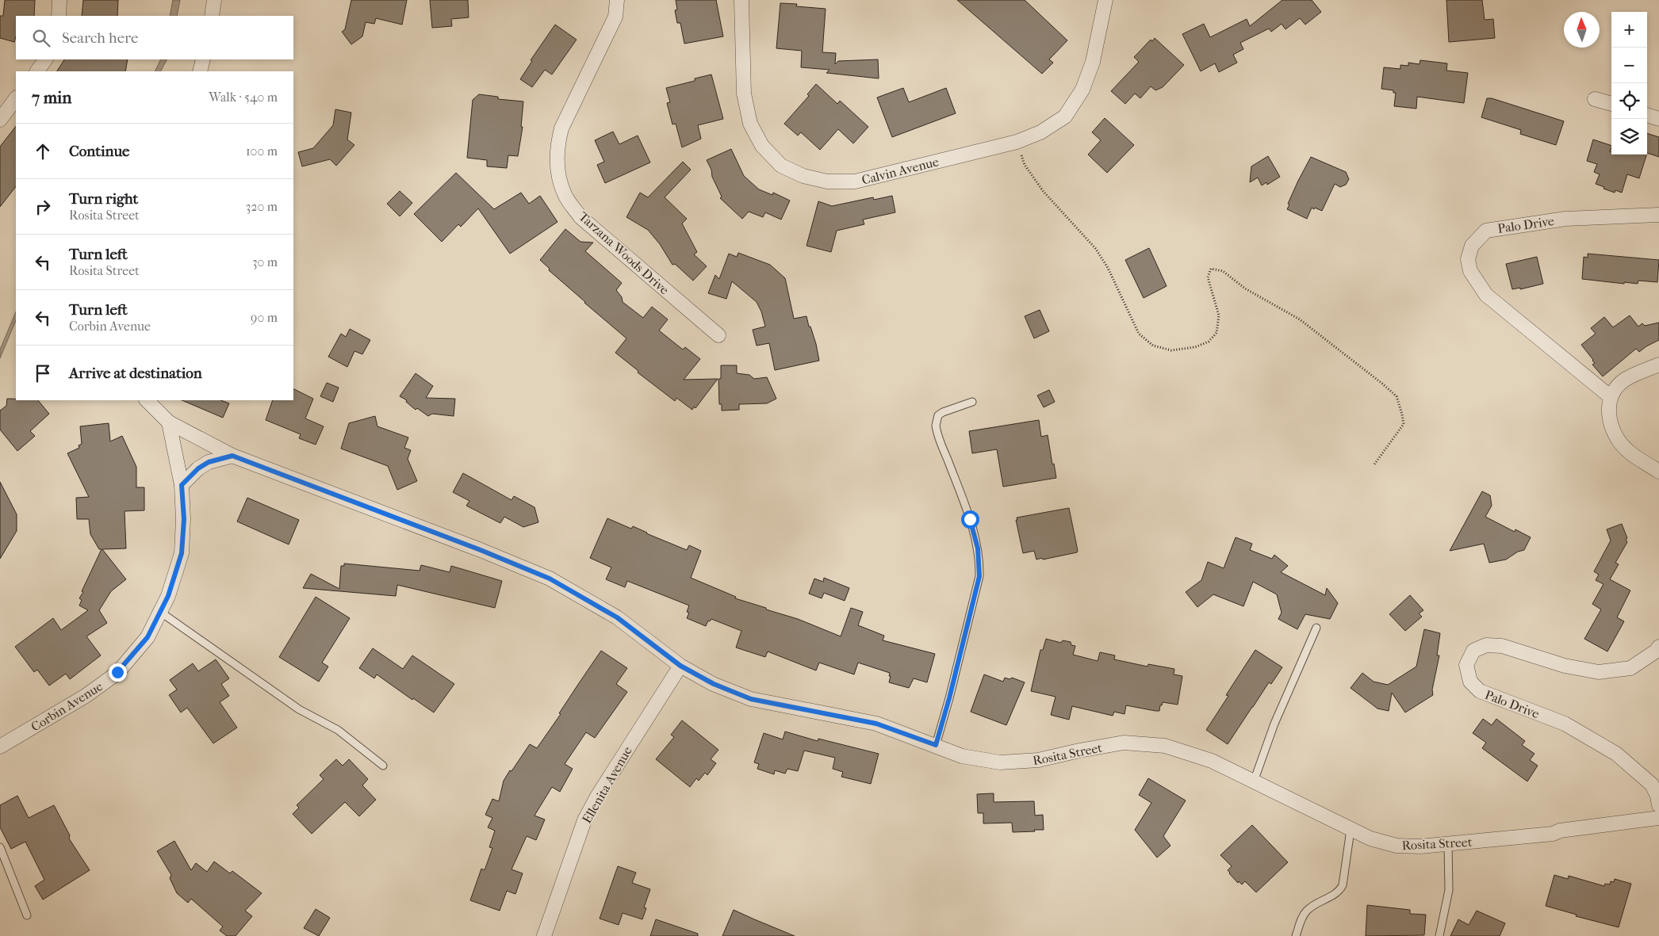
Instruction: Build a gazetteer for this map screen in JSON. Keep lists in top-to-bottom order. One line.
{"streets":{"street":["Calvin Avenue","Palo Drive","Tarzana Woods Drive","Corbin Avenue","Rosita Street","Ellenita Avenue"]},"crossings":[["Corbin Avenue","Rosita Street"],["Rosita Street","Ellenita Avenue"]],"north":"top","page":{"map_buttons":["+","−"],"search":"Search here","heading":["7 min","Walk · 540 m"],"list":[["Continue","100 m"],["Turn right","Rosita Street","320 m"],["Turn left","Rosita Street","30 m"],["Turn left","Corbin Avenue","90 m"],"Arrive at destination"]}}
